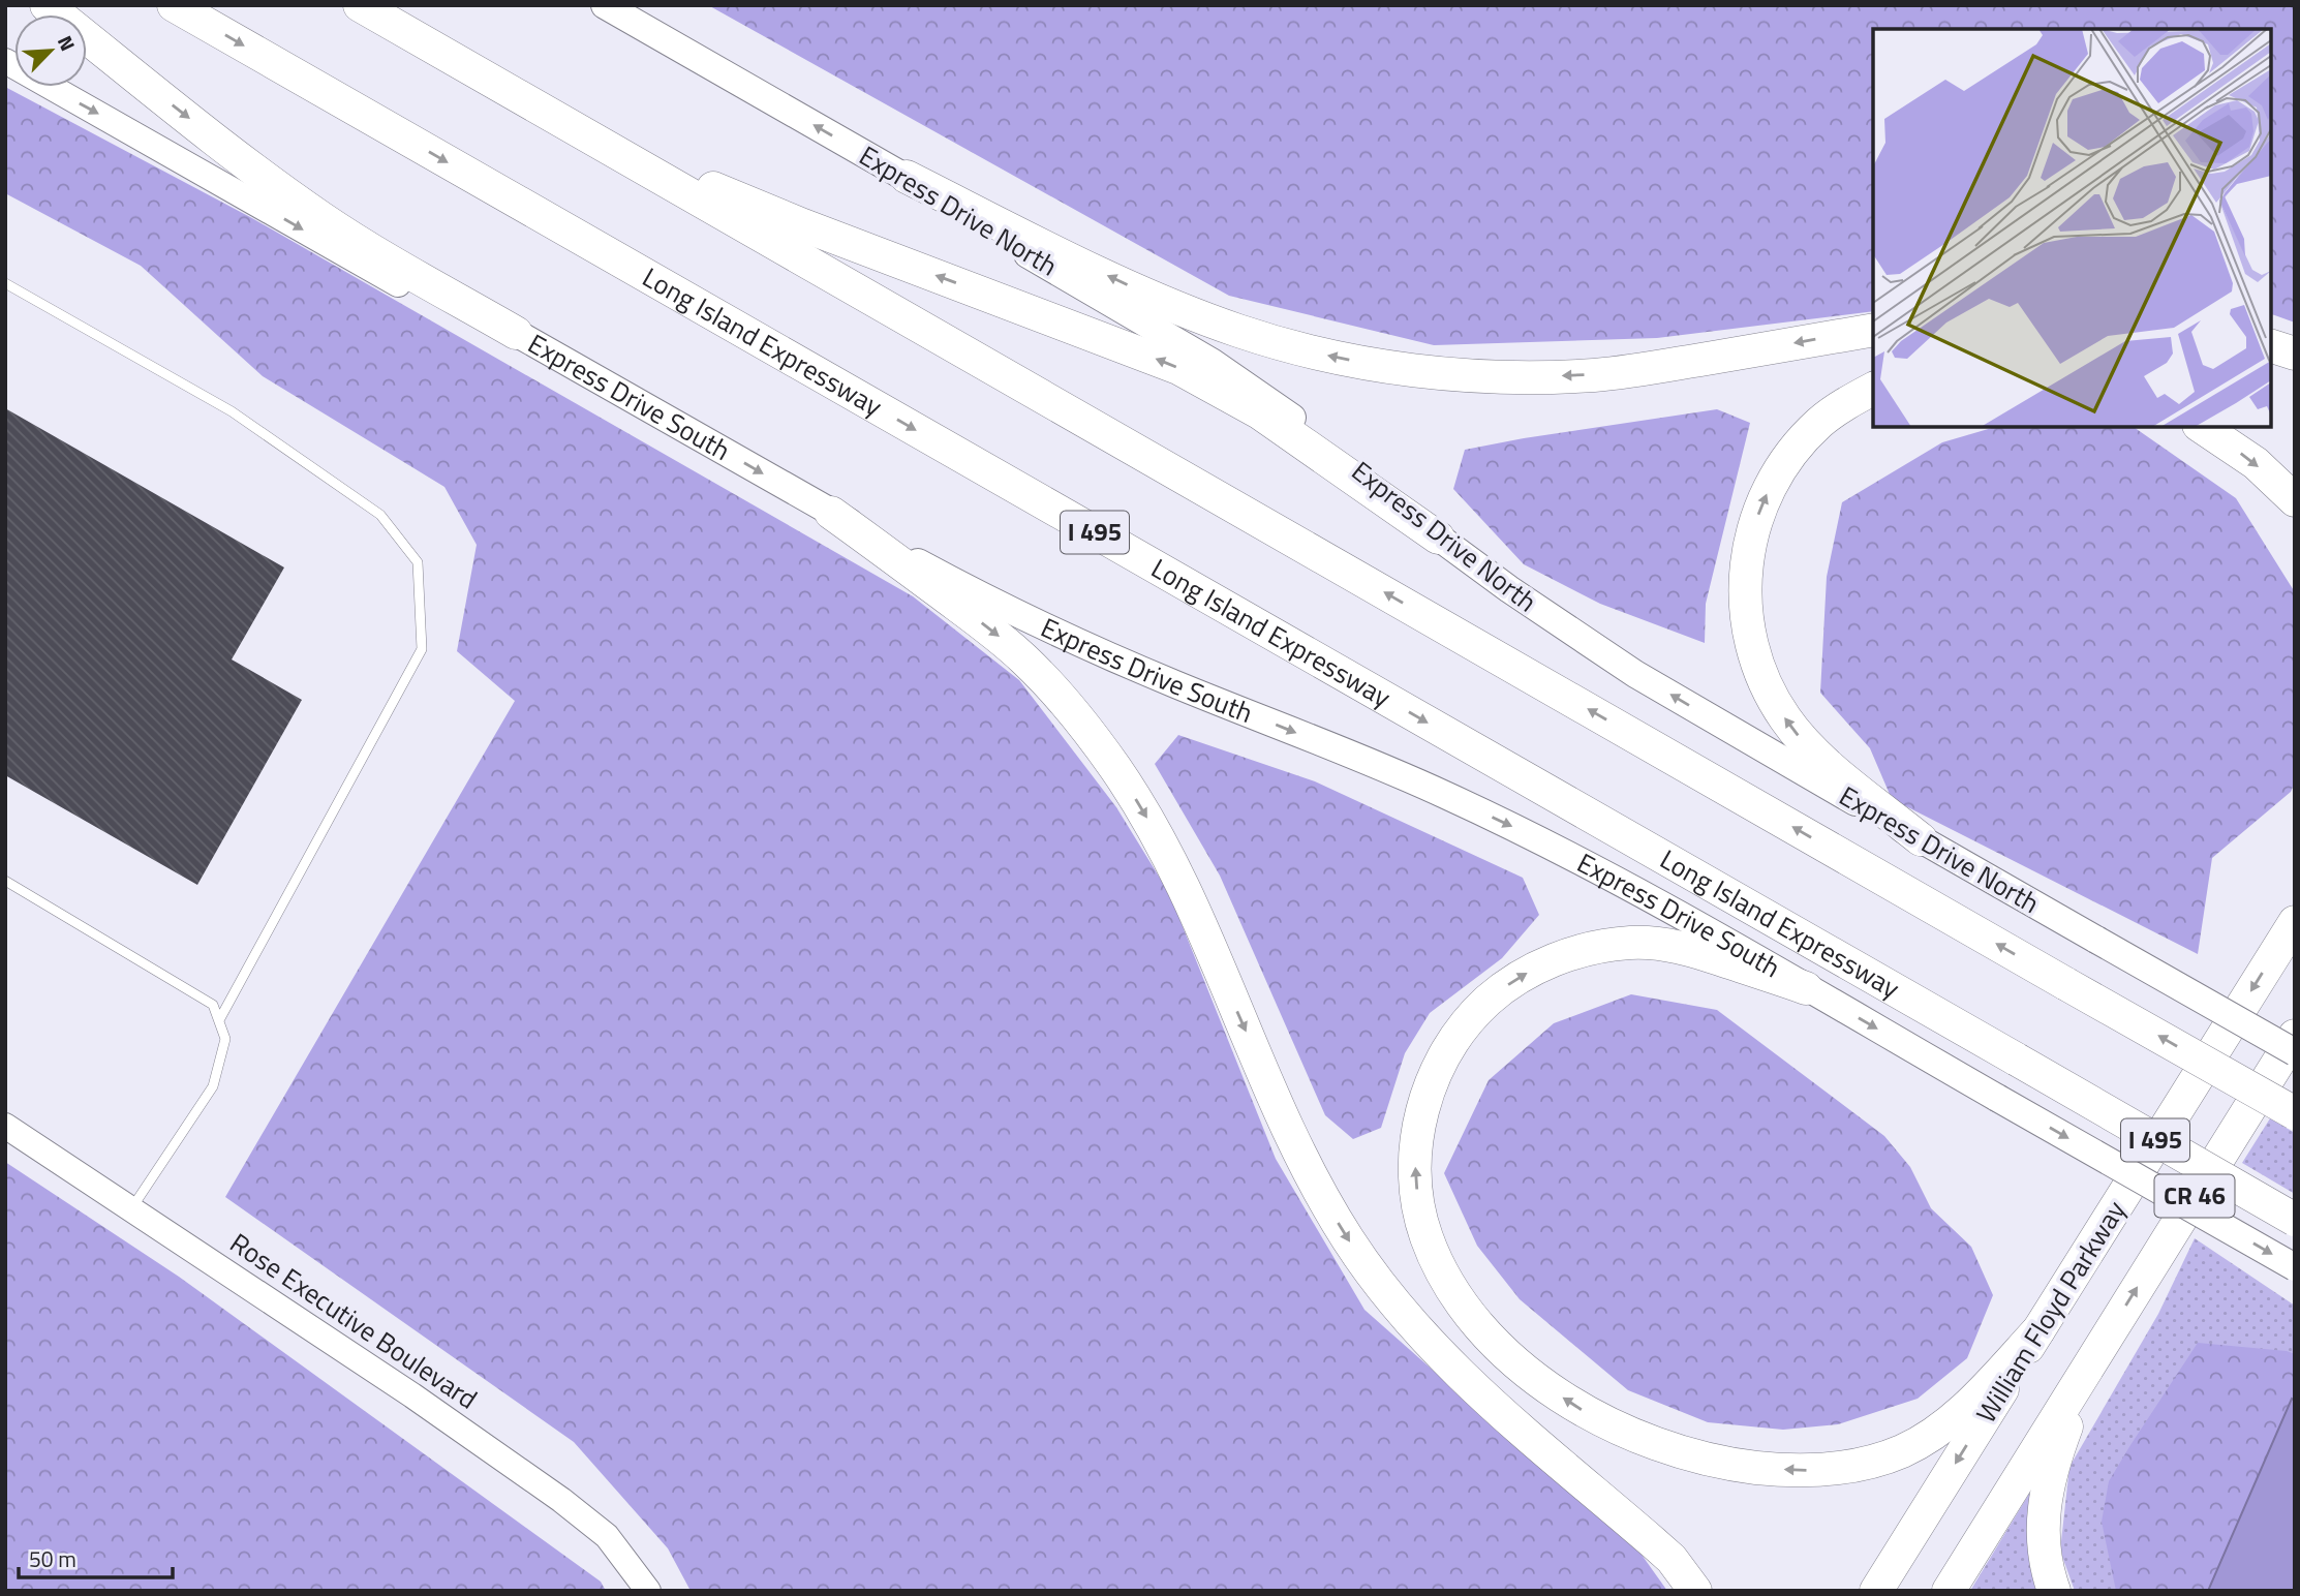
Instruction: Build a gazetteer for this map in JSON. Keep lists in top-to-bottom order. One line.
{"streets":{"highway":["Long Island Expressway","I 495","CR 46","William Floyd Parkway"],"main road":["Express Drive North","Express Drive South"],"street":["Rose Executive Boulevard"]},"one_way":["Express Drive North","Express Drive South"],"scale_bar":"50 m","north":"top right"}
